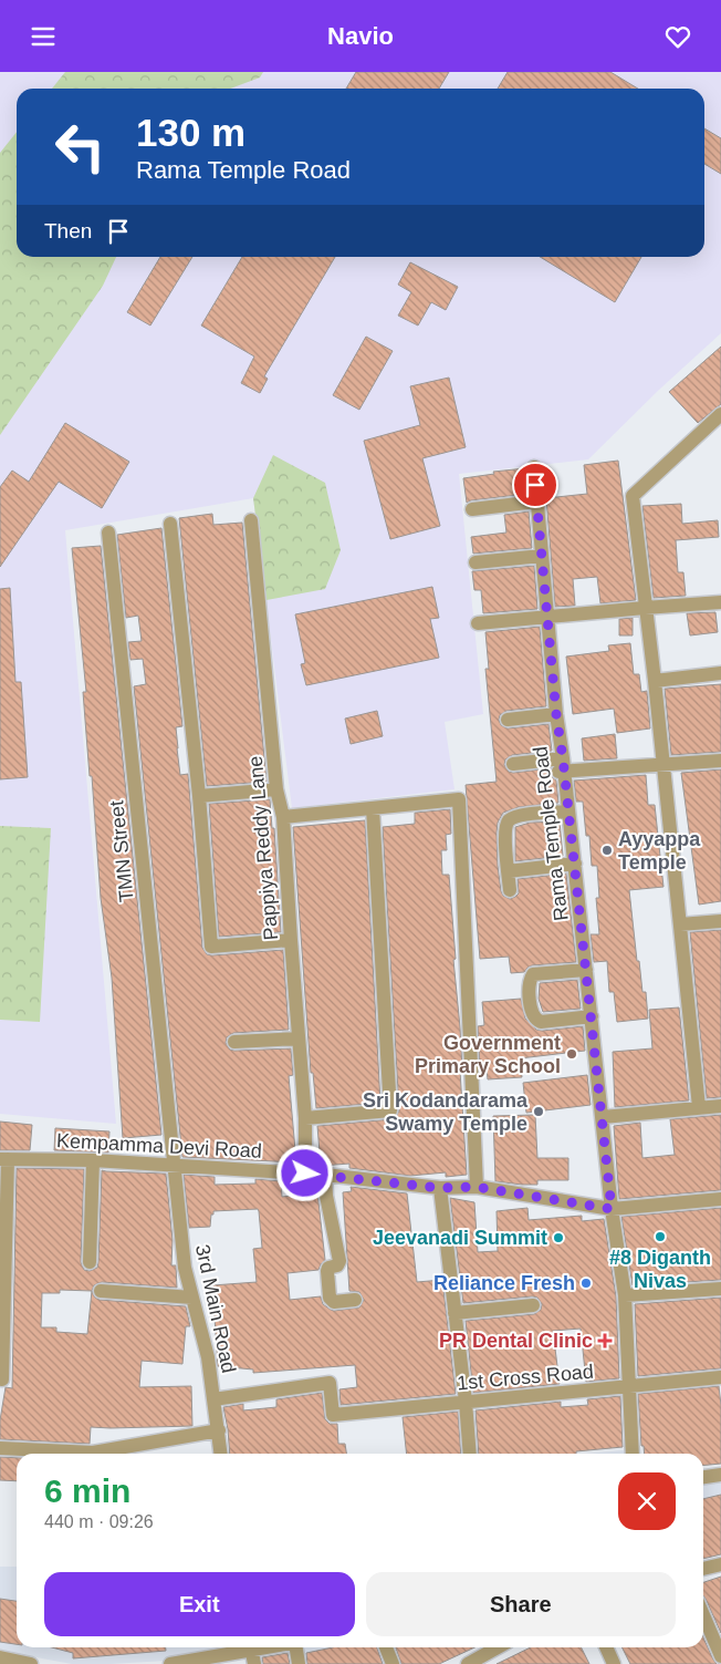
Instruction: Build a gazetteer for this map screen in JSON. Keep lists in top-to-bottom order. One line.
{"streets":{"street":["Rama Temple Road","Pappiya Reddy Lane","TMN Street","Kempamma Devi Road","3rd Main Road","1st Cross Road"]},"crossings":[["Rama Temple Road","Kempamma Devi Road"],["Rama Temple Road","1st Cross Road"],["Pappiya Reddy Lane","Kempamma Devi Road"],["TMN Street","Kempamma Devi Road"],["TMN Street","3rd Main Road"],["Kempamma Devi Road","3rd Main Road"],["3rd Main Road","1st Cross Road"]],"places":{"other":["Ayyappa Temple","Government Primary School","Sri Kodandarama Swamy Temple","#8 Diganth Nivas","Jeevanadi Summit","Reliance Fresh"],"health":["PR Dental Clinic"]},"page":{"header":"Navio","turn":["130 m","Rama Temple Road"],"then":"Then","heading":["6 min","440 m · 09:26"],"buttons":["Exit","Share"]}}
